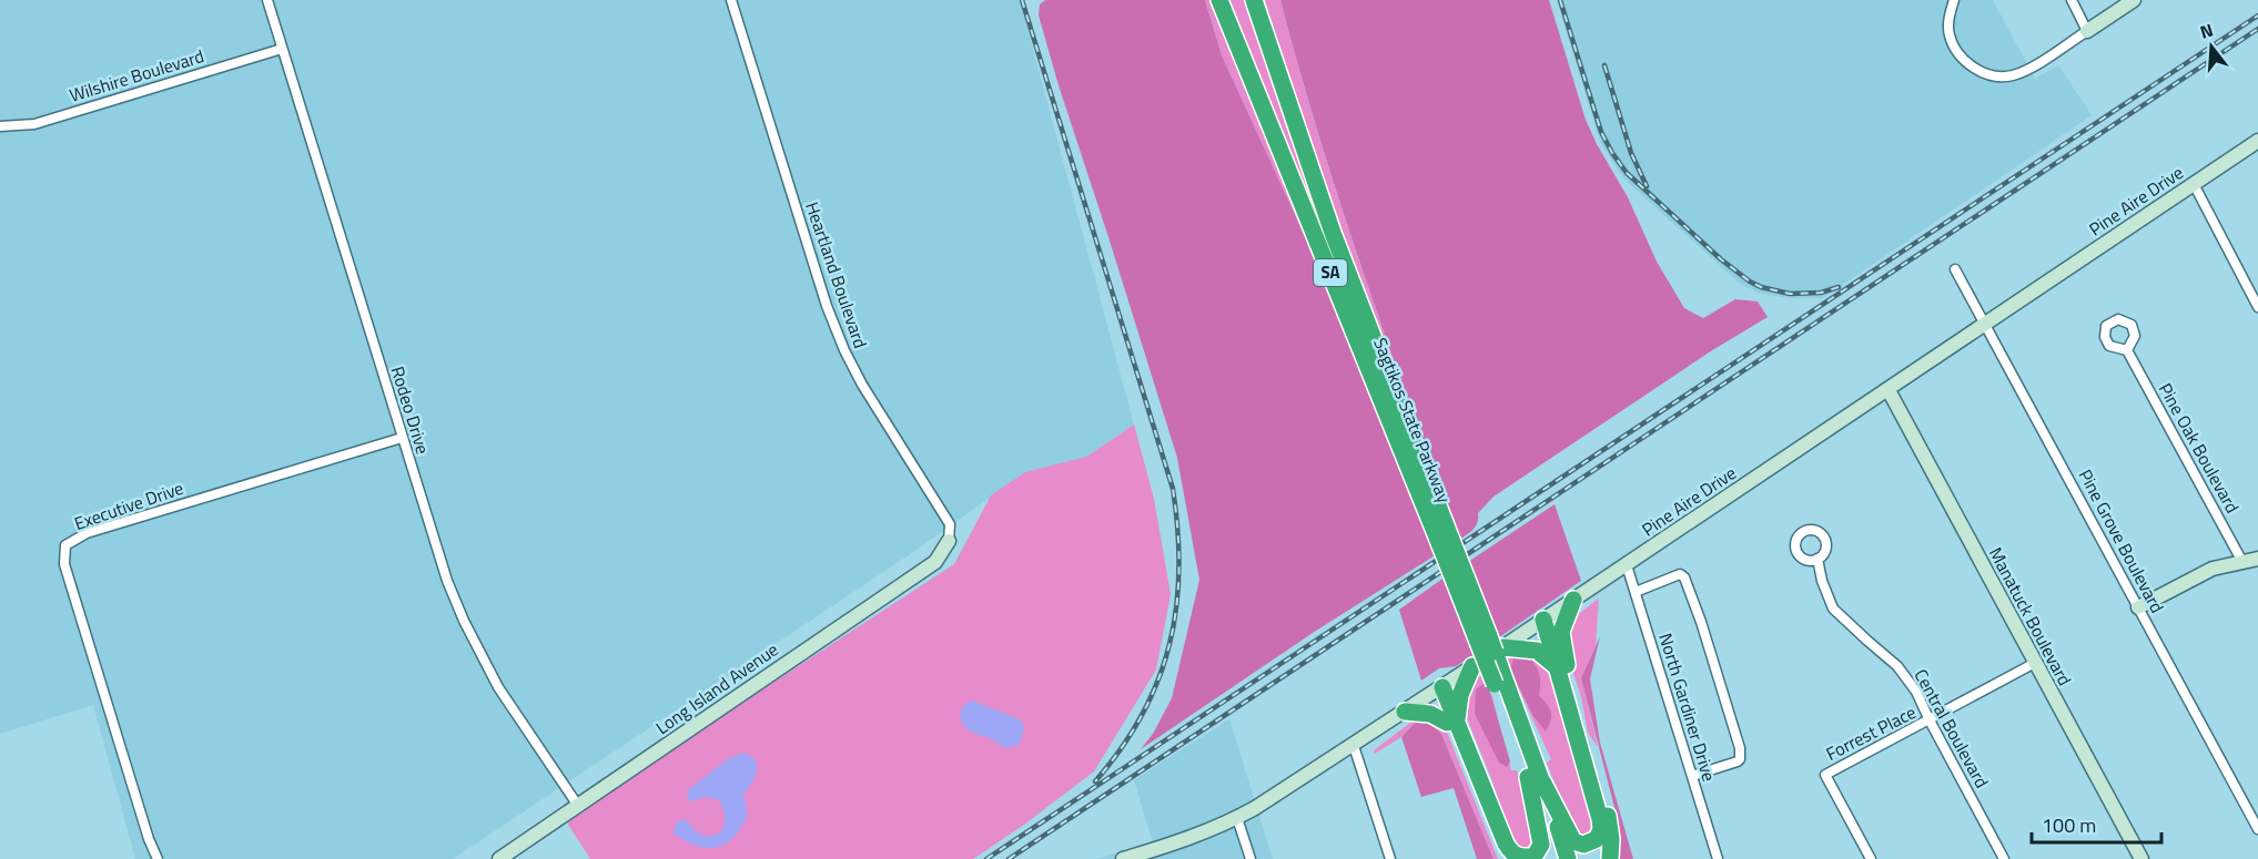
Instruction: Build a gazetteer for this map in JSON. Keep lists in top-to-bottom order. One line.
{"streets":{"highway":["SA","Sagtikos State Parkway"],"street":["Wilshire Boulevard","Pine Aire Drive","Heartland Boulevard","Rodeo Drive","Pine Oak Boulevard","Executive Drive","Pine Grove Boulevard","Manatuck Boulevard","Long Island Avenue","North Gardiner Drive","Central Boulevard","Forrest Place"]},"crossings":[["Wilshire Boulevard","Rodeo Drive"],["Pine Aire Drive","Sagtikos State Parkway"],["Pine Aire Drive","Pine Grove Boulevard"],["Pine Aire Drive","Manatuck Boulevard"],["Pine Aire Drive","North Gardiner Drive"],["Heartland Boulevard","Long Island Avenue"],["Rodeo Drive","Executive Drive"],["Rodeo Drive","Long Island Avenue"],["Manatuck Boulevard","Forrest Place"],["Central Boulevard","Forrest Place"]],"scale_bar":"100 m","north":"top"}
